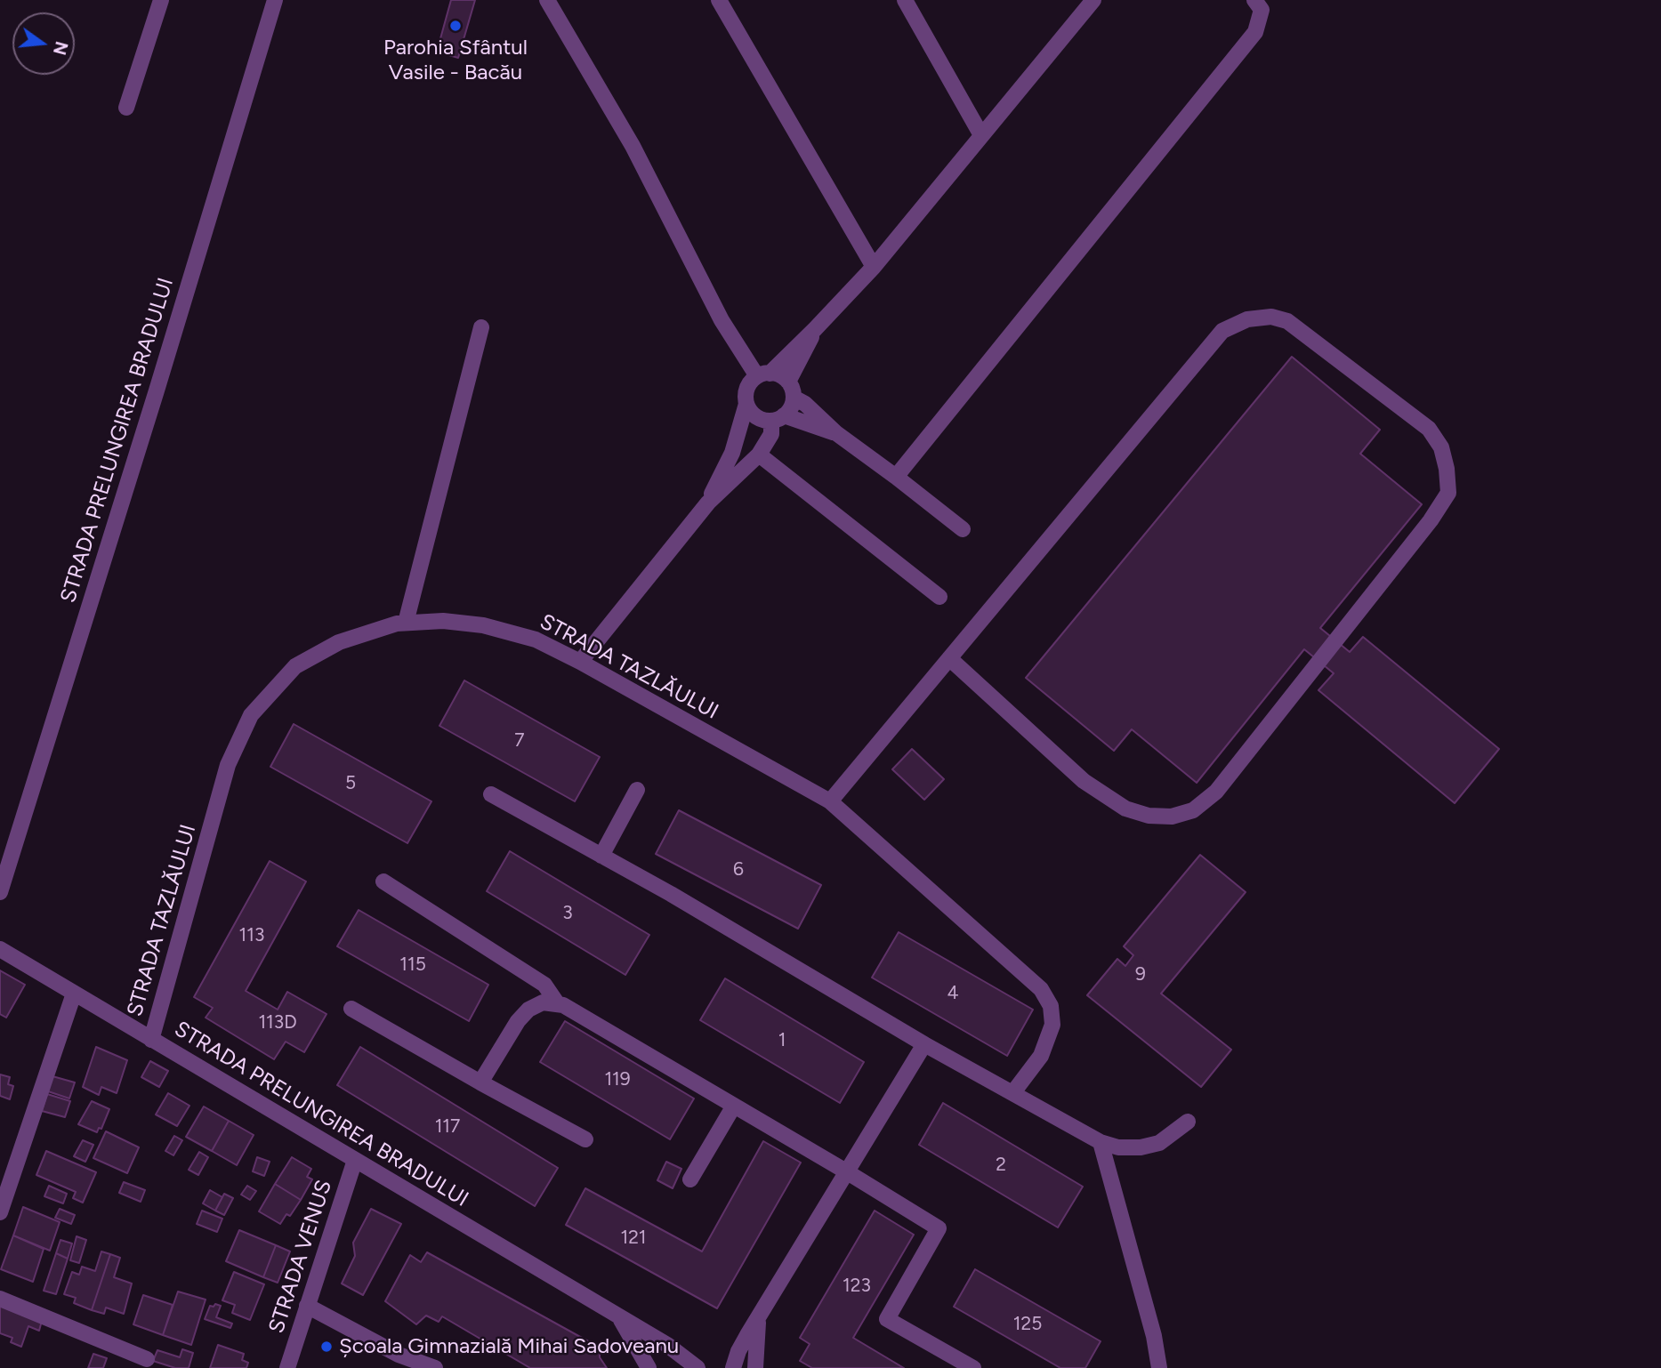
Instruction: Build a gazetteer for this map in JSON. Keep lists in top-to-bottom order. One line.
{"streets":{"street":["STRADA PRELUNGIREA BRADULUI","STRADA TAZLĂULUI","STRADA VENUS"]},"crossings":[["STRADA PRELUNGIREA BRADULUI","STRADA TAZLĂULUI"],["STRADA PRELUNGIREA BRADULUI","STRADA VENUS"]],"places":["Parohia Sfântul Vasile - Bacău","Școala Gimnazială Mihai Sadoveanu"],"house_numbers":["7","5","6","3","113","115","9","4","113D","1","119","117","2","121","123","125"],"north":"right"}
